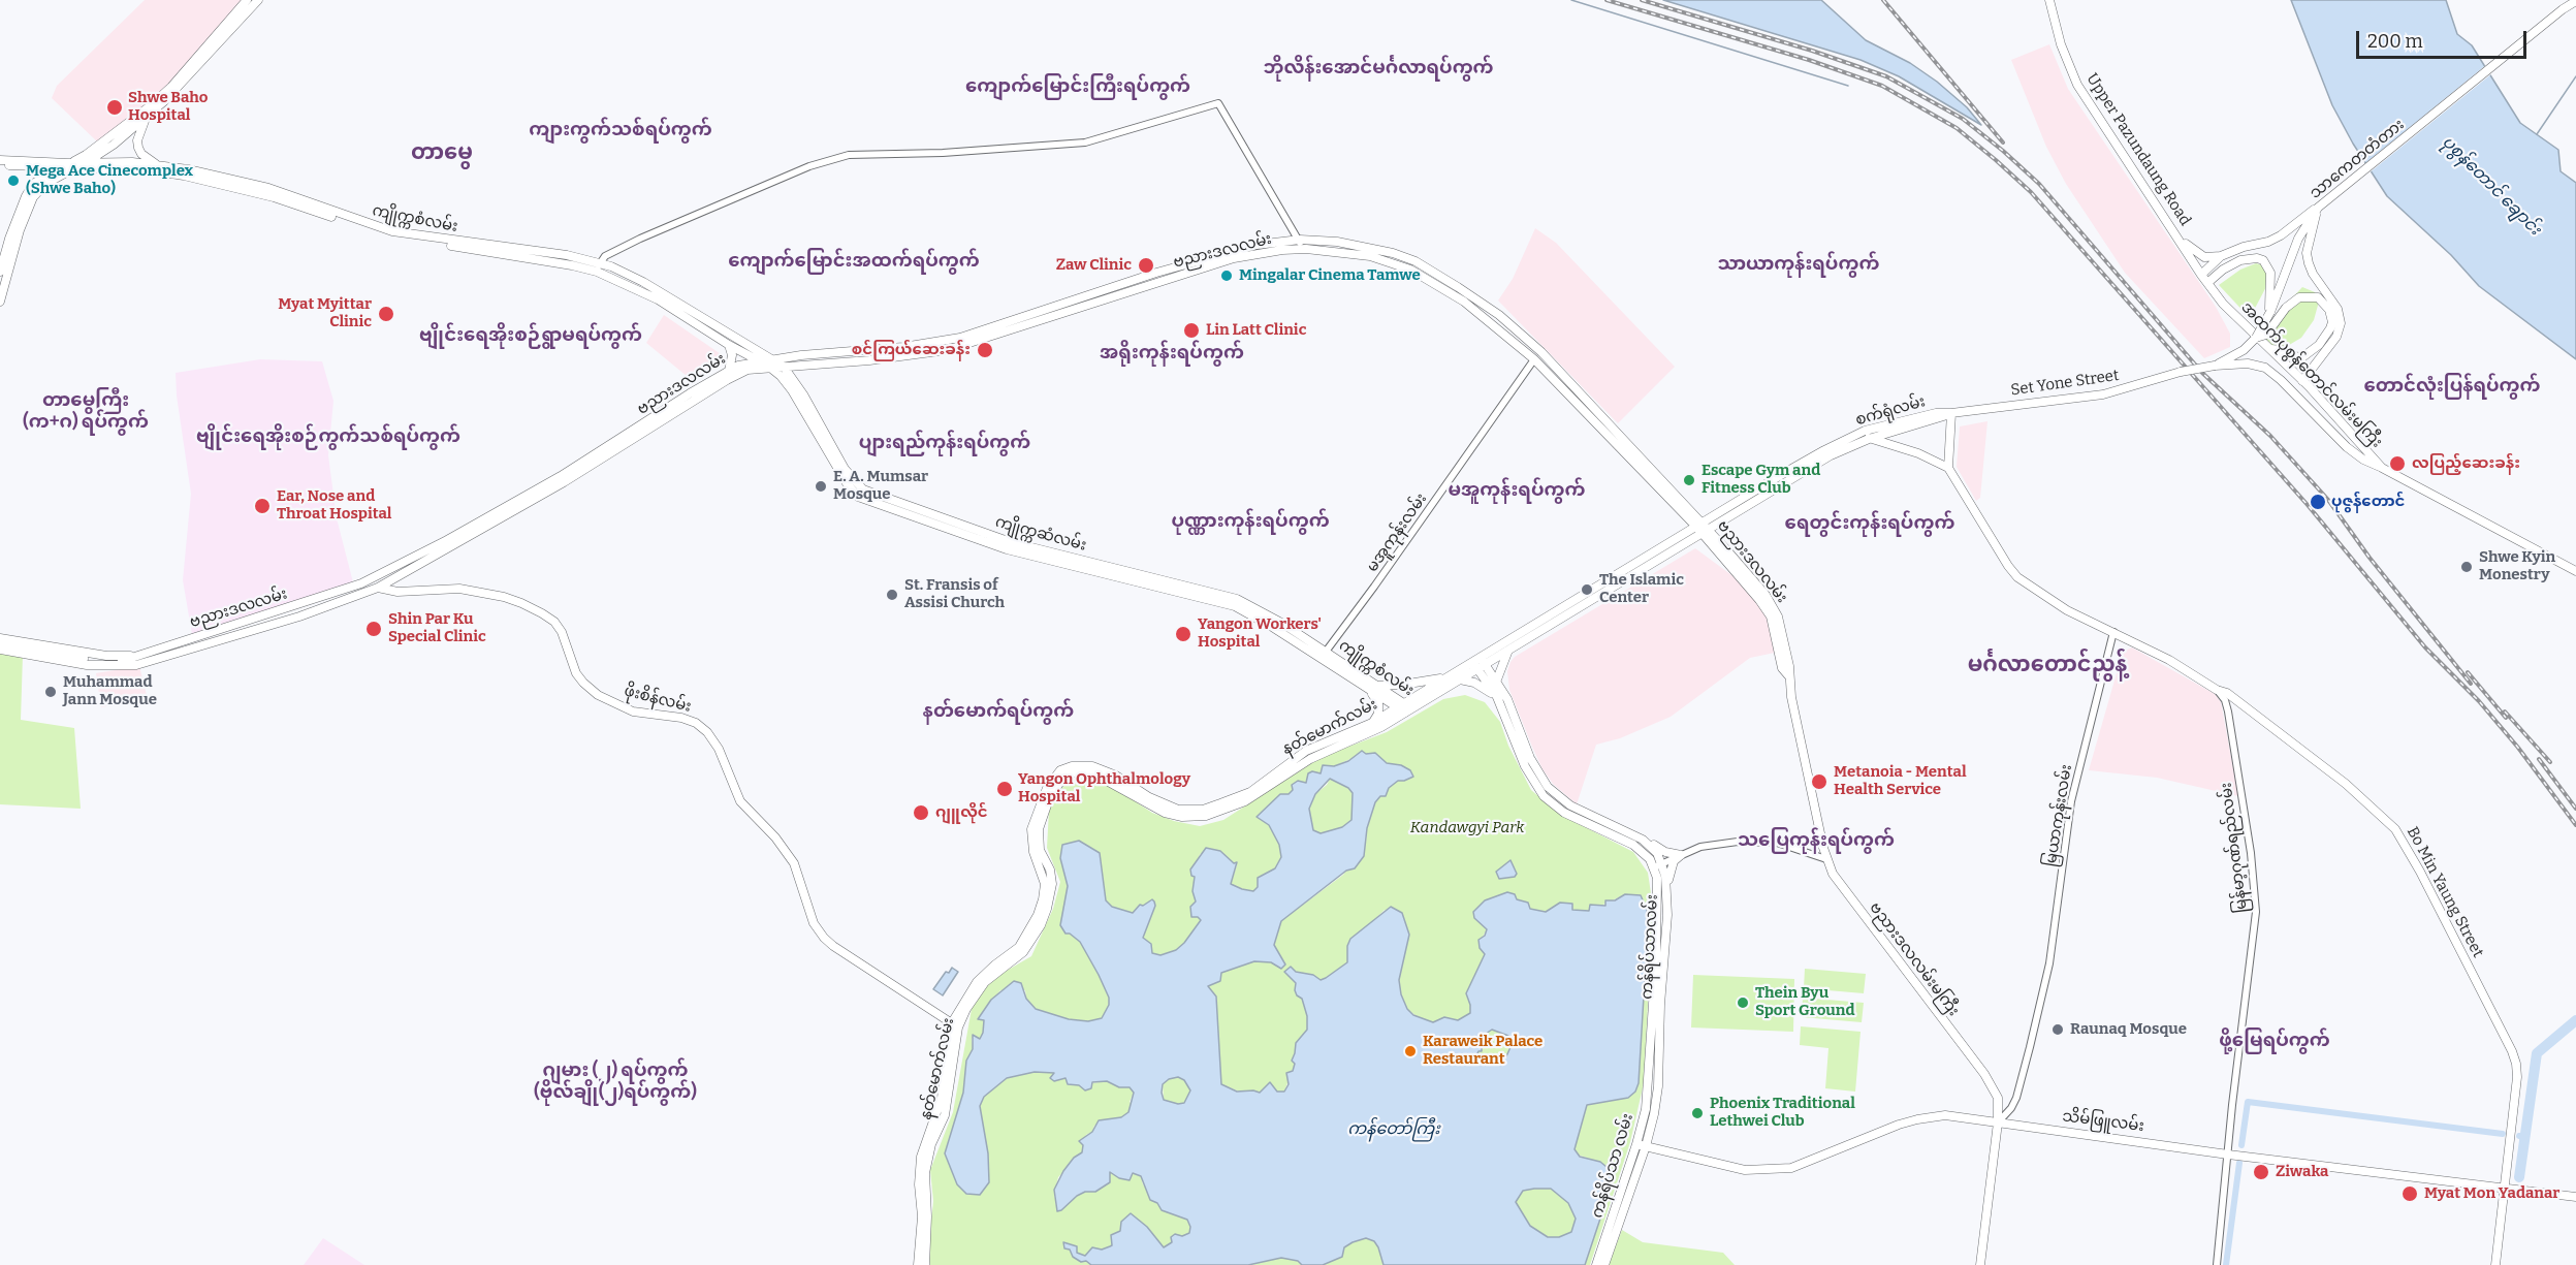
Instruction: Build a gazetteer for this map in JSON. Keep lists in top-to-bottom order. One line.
{"streets":{"main road":["Upper Pazundaung Road","သာကေတတံတား","ကျိုက္ကစံလမ်း","ဗညားဒလလမ်း","အထက်ပုစွန်တောင်လမ်းမကြီး","Set Yone Street","စက်ရုံလမ်း","ကျိုက္ကဆံလမ်း","ဖိုးစိန်လမ်း","နတ်မောက်လမ်း","Bo Min Yaung Street","ကန်ရိပ်သာလမ်း","ဗညားဒလလမ်းမကြီး","သိမ်ဖြူလမ်း","ကန်ရိပ်သာ လမ်း"],"street":["မအူကုန်းလမ်း","မြယာကုန်းလမ်း","မြန်မာ့ဂုဏ်ရည်လမ်း"]},"crossings":[["Upper Pazundaung Road","အထက်ပုစွန်တောင်လမ်းမကြီး"],["သာကေတတံတား","Set Yone Street"],["ကျိုက္ကစံလမ်း","ဗညားဒလလမ်း"],["ကျိုက္ကစံလမ်း","စက်ရုံလမ်း"],["ကျိုက္ကစံလမ်း","မအူကုန်းလမ်း"],["ကျိုက္ကစံလမ်း","ကျိုက္ကဆံလမ်း"],["ကျိုက္ကစံလမ်း","နတ်မောက်လမ်း"],["ဗညားဒလလမ်း","စက်ရုံလမ်း"],["ဗညားဒလလမ်း","မအူကုန်းလမ်း"],["ဗညားဒလလမ်း","ဖိုးစိန်လမ်း"],["ဗညားဒလလမ်း","ဗညားဒလလမ်းမကြီး"],["Set Yone Street","စက်ရုံလမ်း"],["စက်ရုံလမ်း","နတ်မောက်လမ်း"],["စက်ရုံလမ်း","ကန်ရိပ်သာလမ်း"],["မအူကုန်းလမ်း","ကျိုက္ကဆံလမ်း"],["ဖိုးစိန်လမ်း","နတ်မောက်လမ်း"],["မြယာကုန်းလမ်း","Bo Min Yaung Street"],["မြယာကုန်းလမ်း","ဗညားဒလလမ်းမကြီး"],["မြယာကုန်းလမ်း","သိမ်ဖြူလမ်း"],["မြန်မာ့ဂုဏ်ရည်လမ်း","Bo Min Yaung Street"],["မြန်မာ့ဂုဏ်ရည်လမ်း","သိမ်ဖြူလမ်း"],["Bo Min Yaung Street","သိမ်ဖြူလမ်း"],["ကန်ရိပ်သာလမ်း","သိမ်ဖြူလမ်း"],["ကန်ရိပ်သာလမ်း","ကန်ရိပ်သာ လမ်း"],["ဗညားဒလလမ်းမကြီး","သိမ်ဖြူလမ်း"],["သိမ်ဖြူလမ်း","ကန်ရိပ်သာ လမ်း"]],"districts":["ဘိုလိန်းအောင်မင်္ဂလာရပ်ကွက်","ကျောက်မြောင်းကြီးရပ်ကွက်","ကျားကွက်သစ်ရပ်ကွက်","တာမွေ","ကျောက်မြောင်းအထက်ရပ်ကွက်","သာယာကုန်းရပ်ကွက်","ဗျိုင်းရေအိုးစဉ်ရွာမရပ်ကွက်","အရိုးကုန်းရပ်ကွက်","တောင်လုံးပြန်ရပ်ကွက်","တာမွေကြီး (က+ဂ) ရပ်ကွက်","ဗျိုင်းရေအိုးစဉ်ကွက်သစ်ရပ်ကွက်","ပျားရည်ကုန်းရပ်ကွက်","မအူကုန်းရပ်ကွက်","ပုဏ္ဏားကုန်းရပ်ကွက်","ရေတွင်းကုန်းရပ်ကွက်","မင်္ဂလာ‌တောင်ညွန့်","နတ်မောက်ရပ်ကွက်","သပြေကုန်းရပ်ကွက်","ဖို့မြေရပ်ကွက်","ဂျမား (၂) ရပ်ကွက် (ဗိုလ်ချို(၂)ရပ်ကွက်)"],"water":["ပုစွန်တောင် ချောင်း","ကန်တော်ကြီး"],"parks":["Kandawgyi Park"],"places":["Shwe Baho Hospital","Mega Ace Cinecomplex (Shwe Baho)","Zaw Clinic","Mingalar Cinema Tamwe","Myat Myittar Clinic","Lin Latt Clinic","စင်ကြယ်ဆေးခန်း","လပြည့်ဆေးခန်း","Escape Gym and Fitness Club","E. A. Mumsar Mosque","ပုဇွန်တောင်","Ear, Nose and Throat Hospital","Shwe Kyin Monestry","The Islamic Center","St. Fransis of Assisi Church","Shin Par Ku Special Clinic","Yangon Workers' Hospital","Muhammad Jann Mosque","Metanoia - Mental Health Service","Yangon Ophthalmology Hospital","ဂျူလိုင်","Thein Byu Sport Ground","Raunaq Mosque","Karaweik Palace Restaurant","Phoenix Traditional Lethwei Club","Ziwaka","Myat Mon Yadanar"],"scale_bar":"200 m"}
